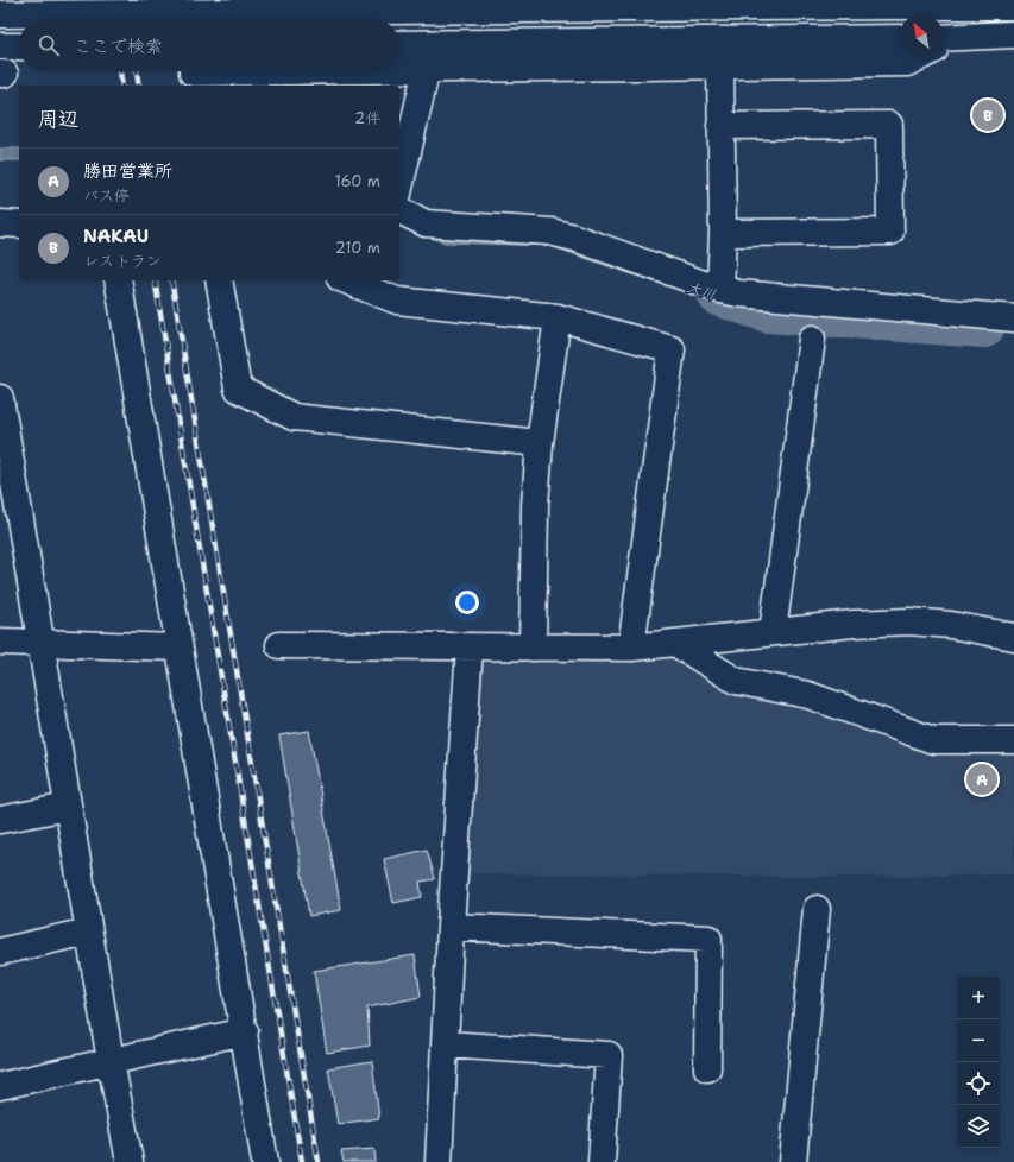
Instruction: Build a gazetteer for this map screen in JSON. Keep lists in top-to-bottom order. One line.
{"water":["大川"],"north":"top left","page":{"search":"ここで検索","heading":["周辺","2件"],"pins":["B","A"],"list":[{"mark":"A","name":"勝田営業所","note":"バス停","value":"160 m"},{"mark":"B","name":"NAKAU","note":"レストラン","value":"210 m"}],"map_buttons":["+","−"]}}
